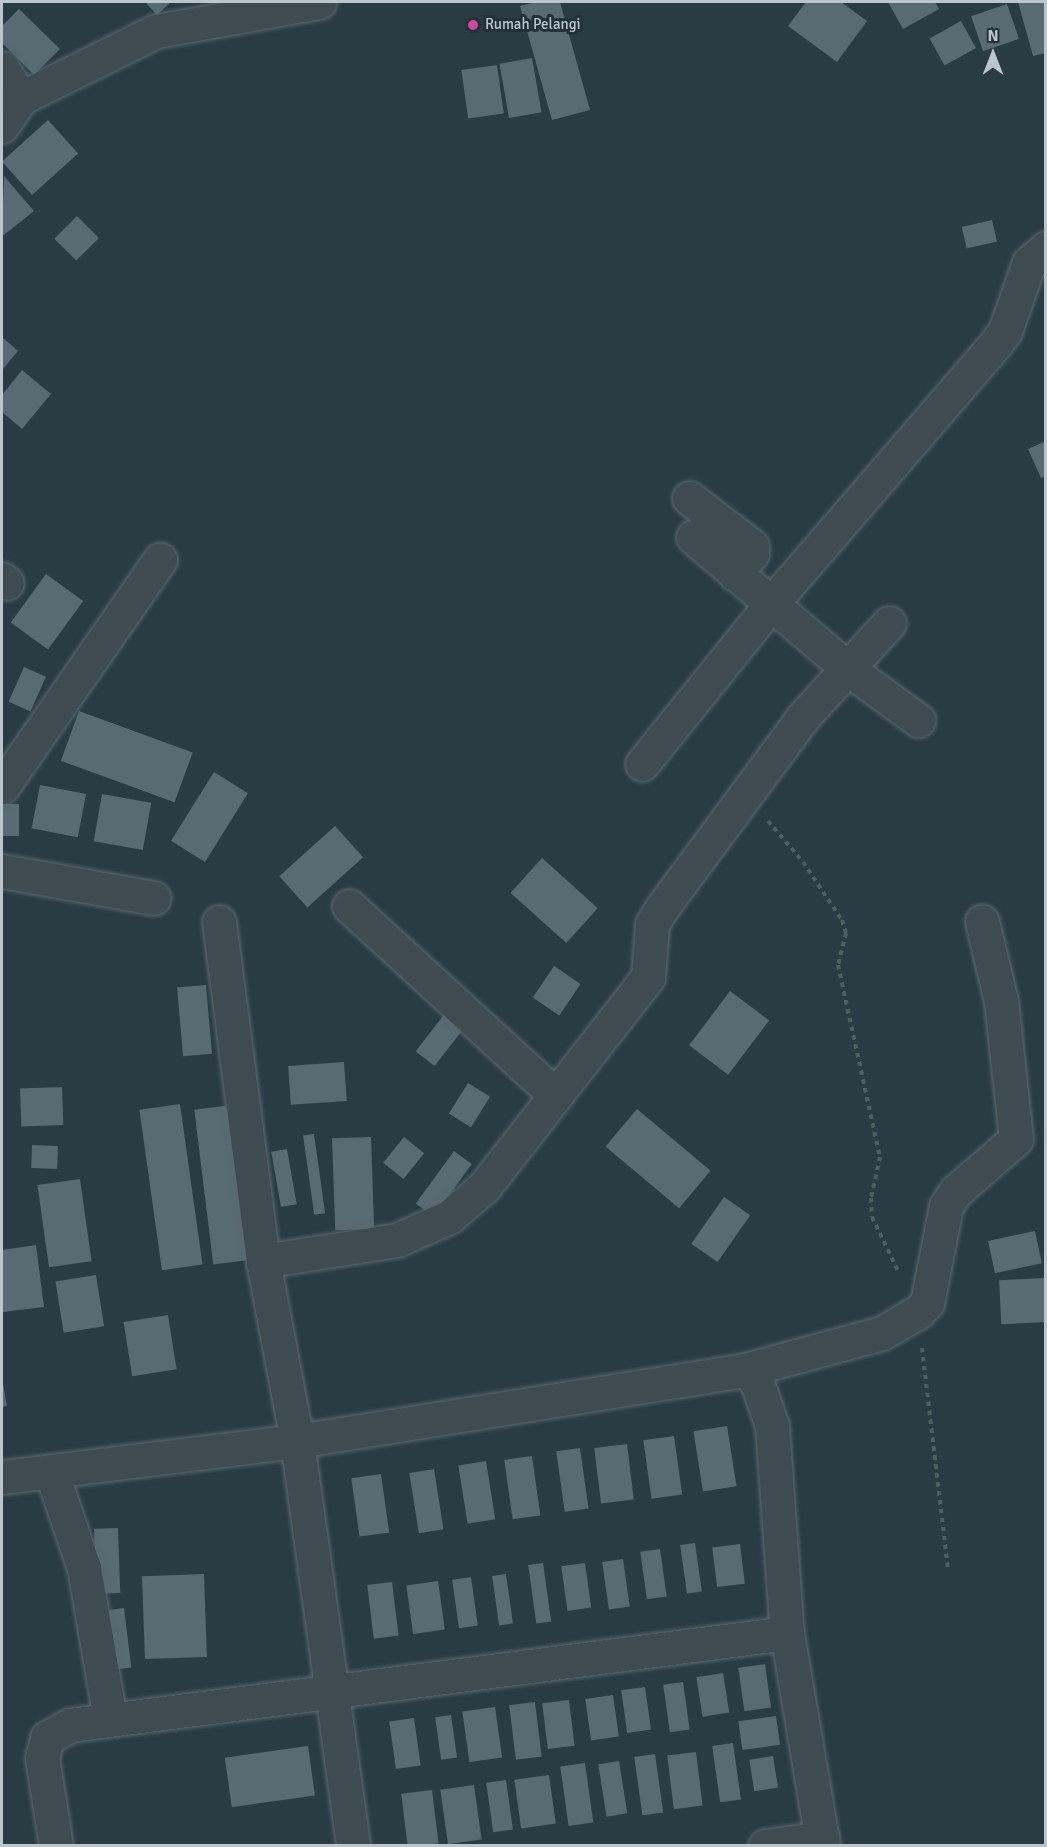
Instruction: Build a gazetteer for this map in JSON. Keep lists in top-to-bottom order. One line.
{"places":["Rumah Pelangi"],"north":"top"}
